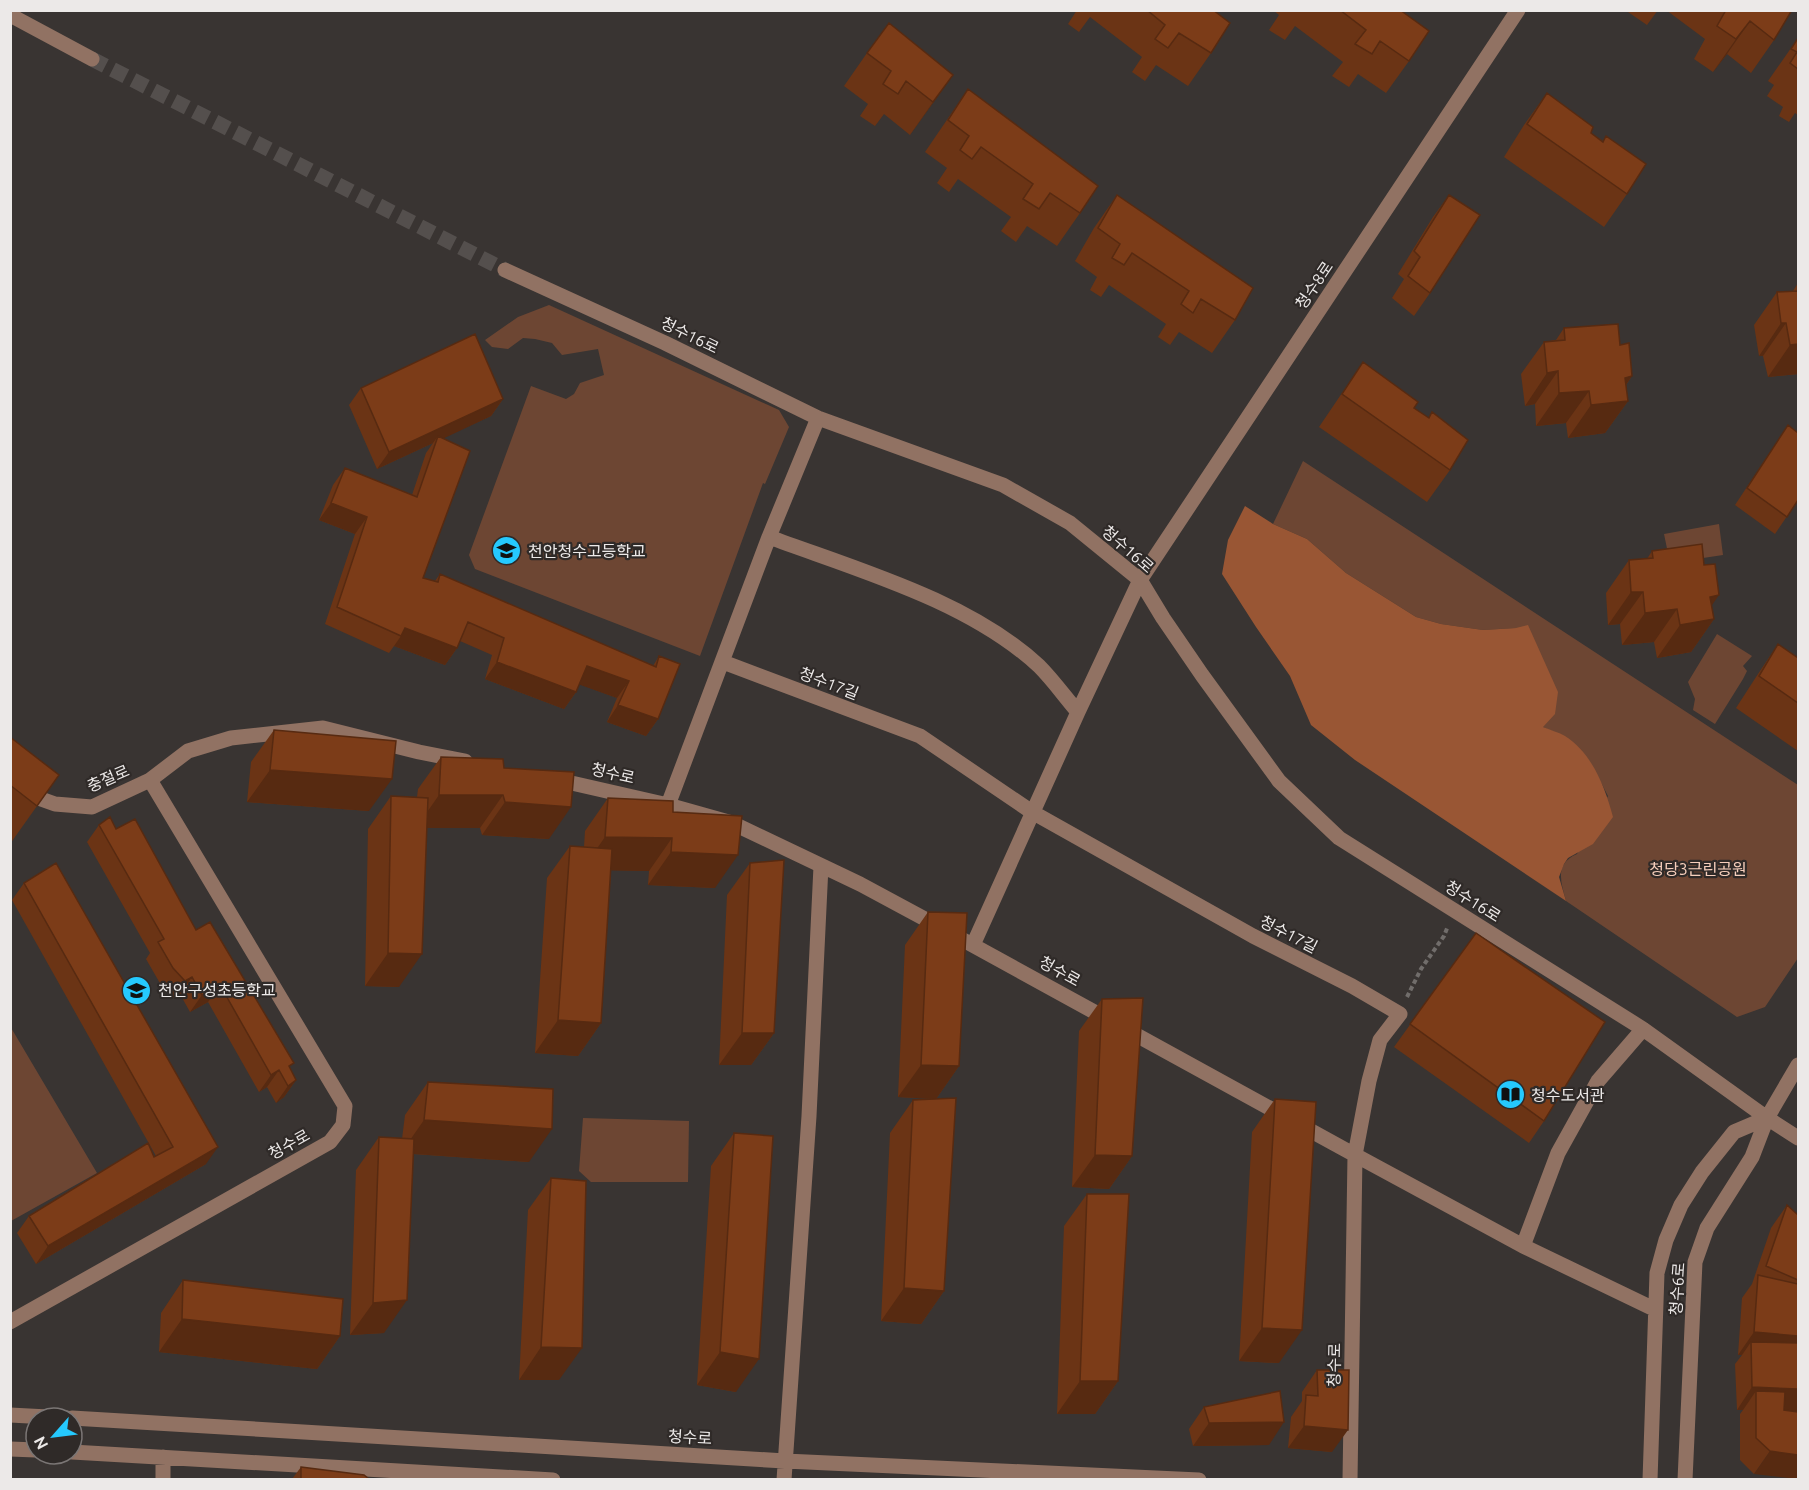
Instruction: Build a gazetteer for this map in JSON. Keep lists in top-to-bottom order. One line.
{"streets":{"street":["청수8로","청수16로","청수17길","청수로","충절로","청수6로"]},"crossings":[["청수8로","청수16로"],["청수16로","청수6로"],["청수로","충절로"],["청수로","청수6로"]],"parks":["청당3근린공원"],"places":{"school or university":["천안청수고등학교","천안구성초등학교"],"library":["청수도서관"]},"north":"bottom left"}
